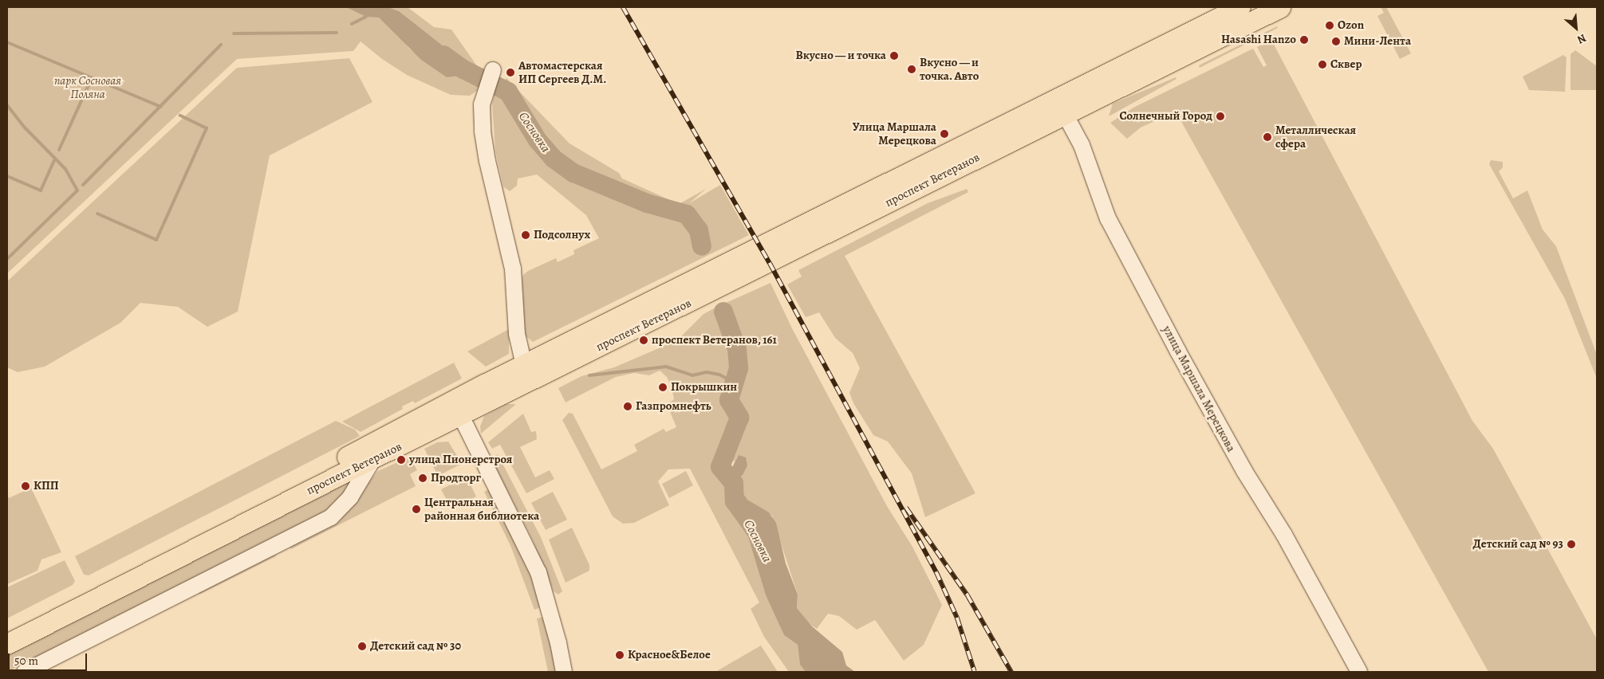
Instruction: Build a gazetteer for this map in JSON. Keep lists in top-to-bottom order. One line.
{"streets":{"main road":["проспект Ветеранов"],"street":["улица Маршала Мерецкова"]},"crossings":[["проспект Ветеранов","улица Маршала Мерецкова"]],"water":["Сосновка"],"parks":["парк Сосновая Поляна"],"places":["Ozon","Hasashi Hanzo","Мини-Лента","Вкусно — и точка","Сквер","Вкусно — и точка. Авто","Автомастерская ИП Сергеев Д.М.","Солнечный Город","Улица Маршала Мерецкова","Металлическая сфера","Подсолнух","проспект Ветеранов, 161","Покрышкин","Газпромнефть","улица Пионерстроя","Продторг","КПП","Центральная районная библиотека","Детский сад № 93","Детский сад № 30","Красное&Белое"],"scale_bar":"50 m","north":"bottom right"}
